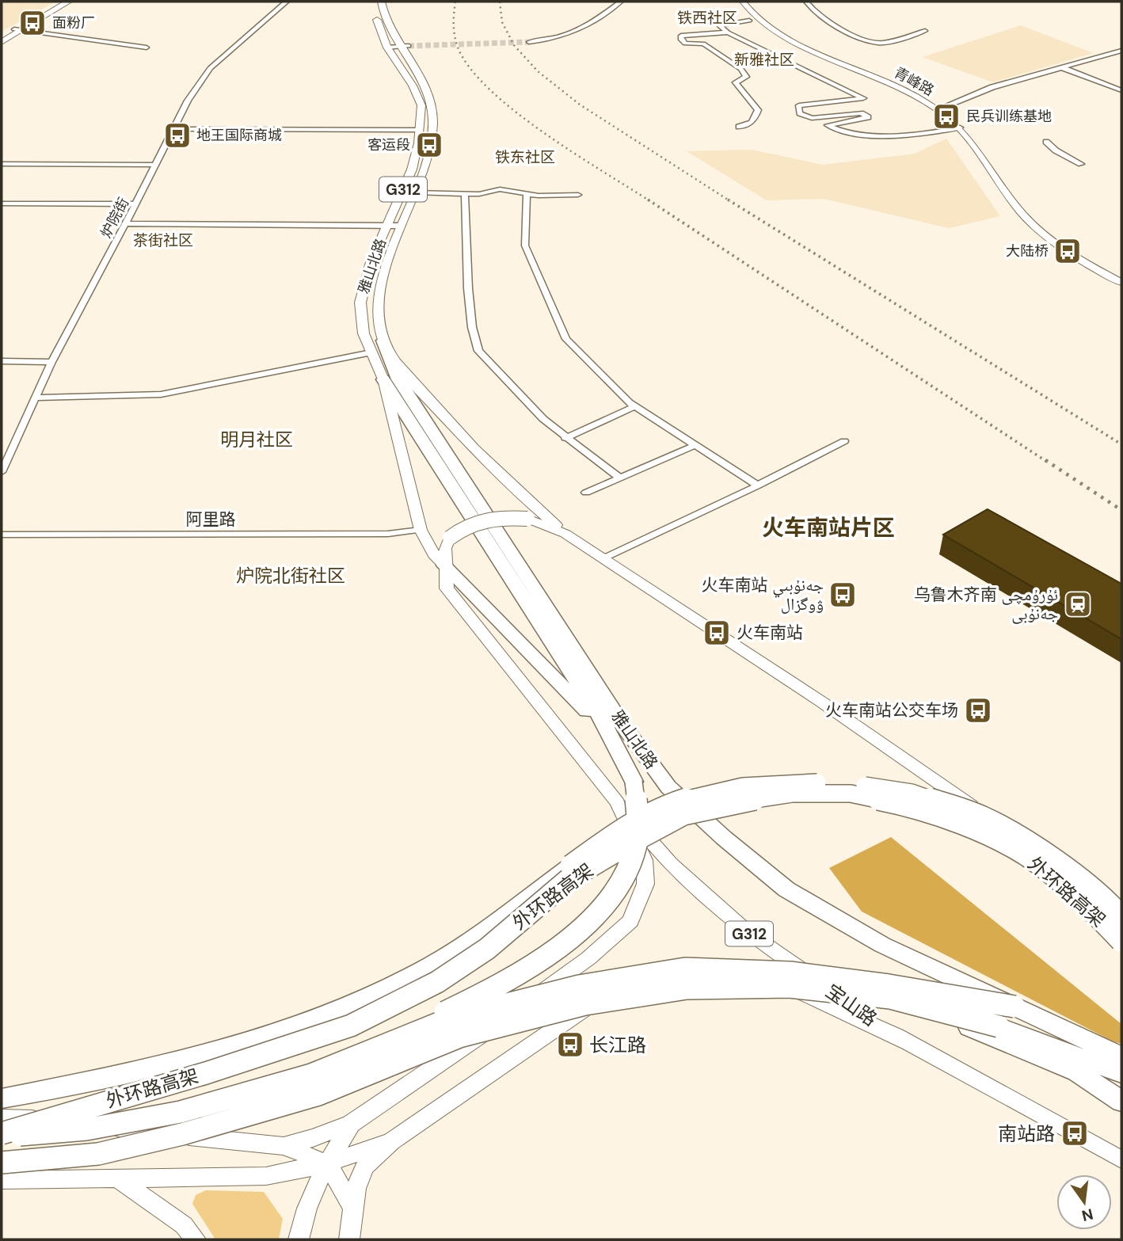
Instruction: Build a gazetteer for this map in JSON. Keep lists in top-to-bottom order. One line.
{"streets":{"highway":["雅山北路","外环路高架"],"main road":["青峰路","G312","宝山路"],"street":["炉院街","阿里路"]},"crossings":[["G312","雅山北路"],["G312","外环路高架"],["G312","宝山路"],["雅山北路","阿里路"]],"districts":["铁西社区","新雅社区","铁东社区","茶街社区","明月社区","火车南站片区","炉院北街社区"],"places":{"bus stop":["面粉厂","民兵训练基地","地王国际商城","客运段","大陆桥","火车南站 جەنۇبىي ۋوگزال","火车南站","火车南站公交车场","长江路","南站路"],"station":["乌鲁木齐南 ئۇرۇمچى جەنۇبى"]},"north":"bottom"}
